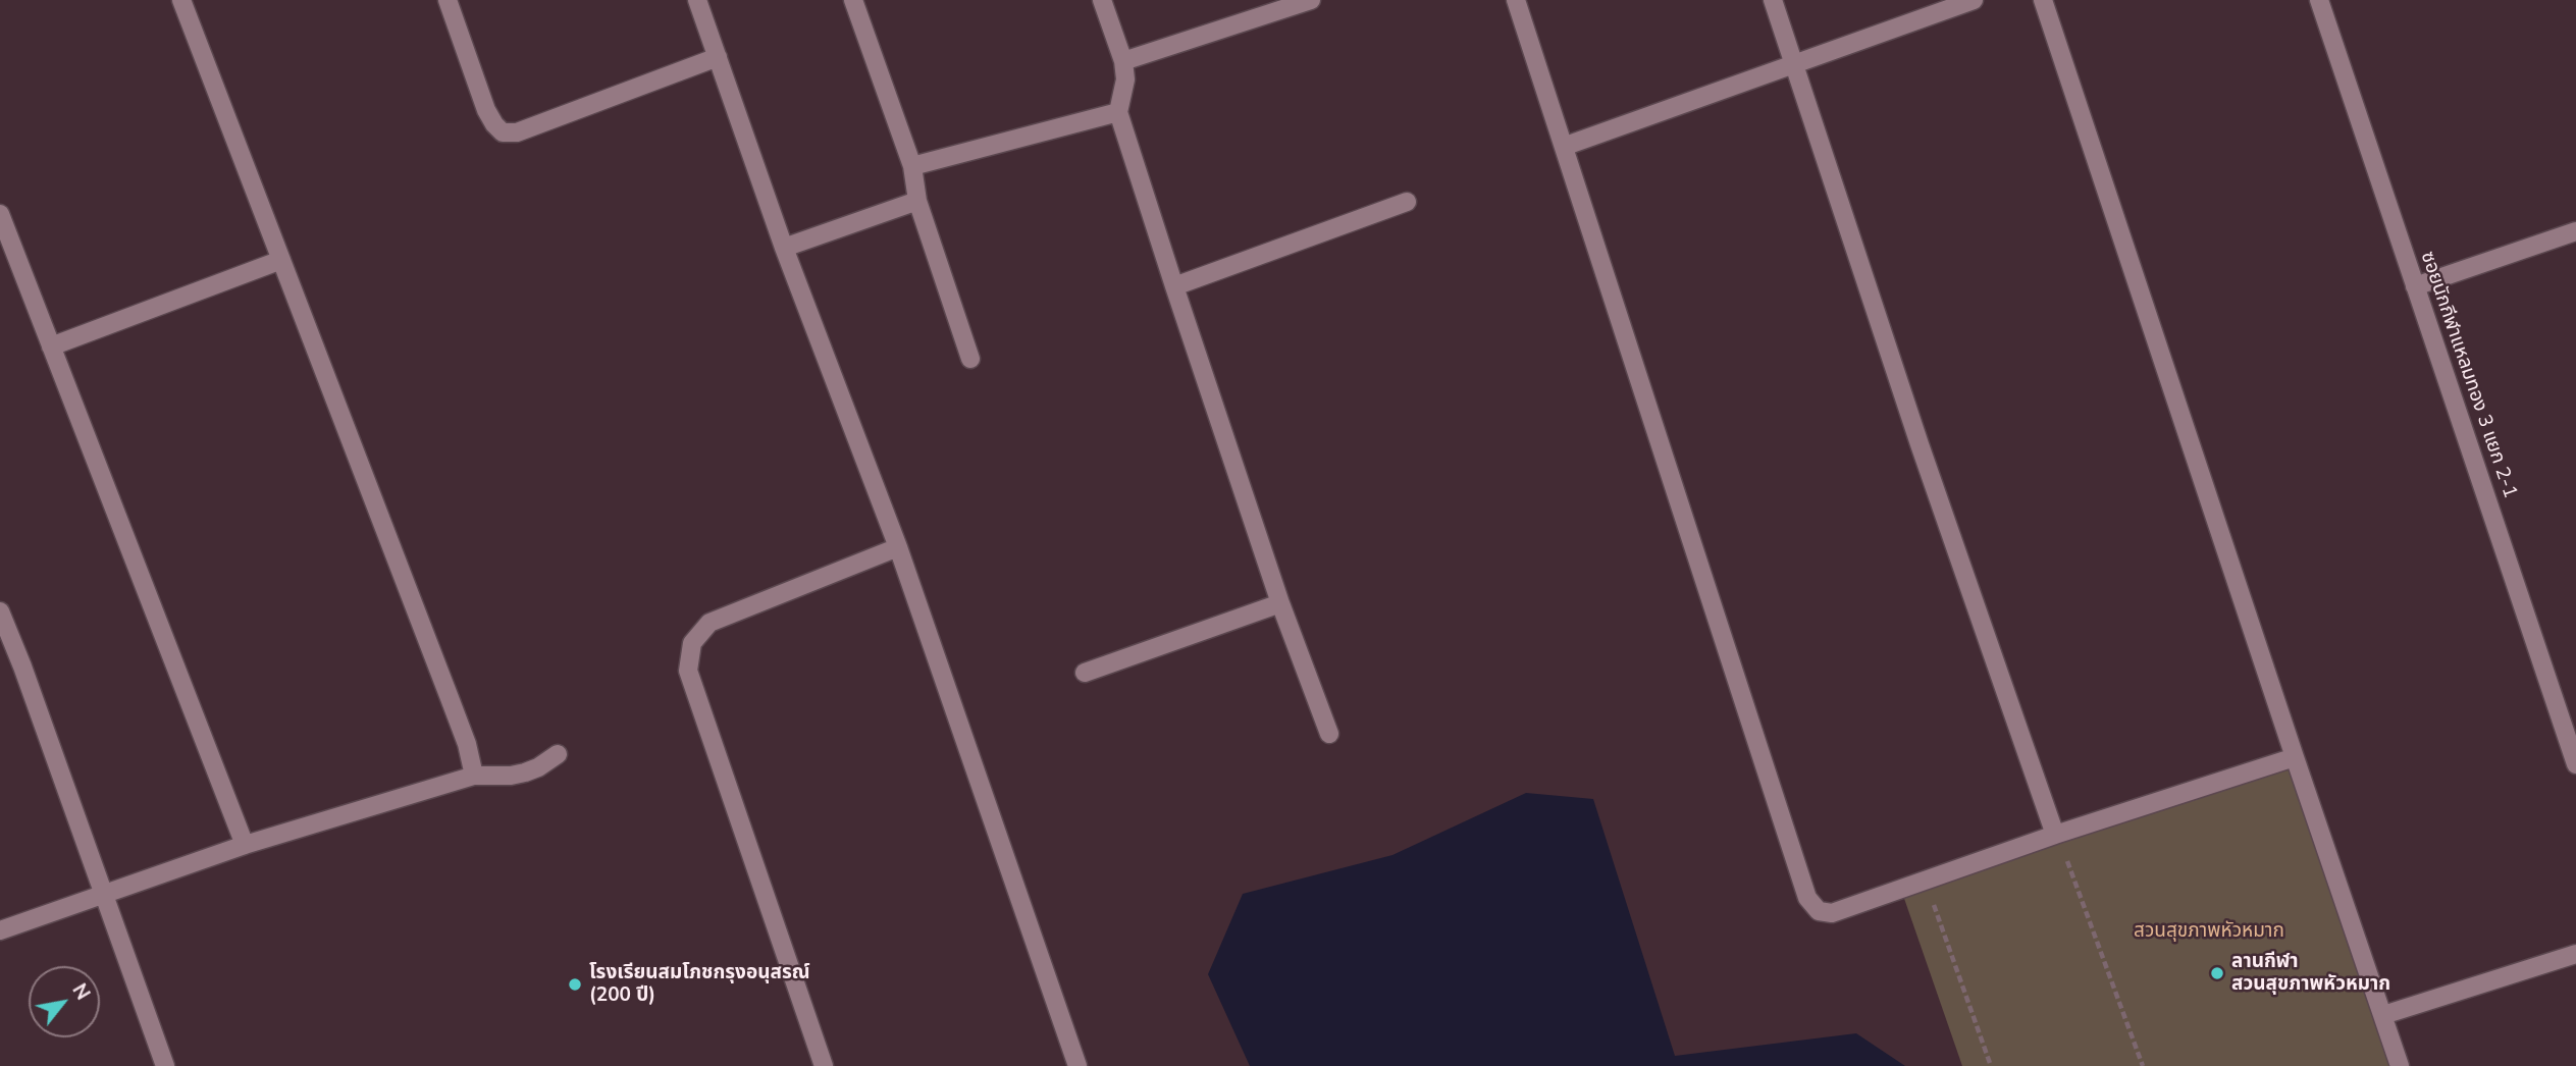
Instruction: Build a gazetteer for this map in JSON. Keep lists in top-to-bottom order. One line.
{"streets":{"street":["ซอยนักกีฬาแหลมทอง 3 แยก 2-1"]},"parks":["สวนสุขภาพหัวหมาก"],"places":["ลานกีฬา สวนสุขภาพหัวหมาก","โรงเรียนสมโภชกรุงอนุสรณ์ (200 ปี)"],"north":"top right"}
